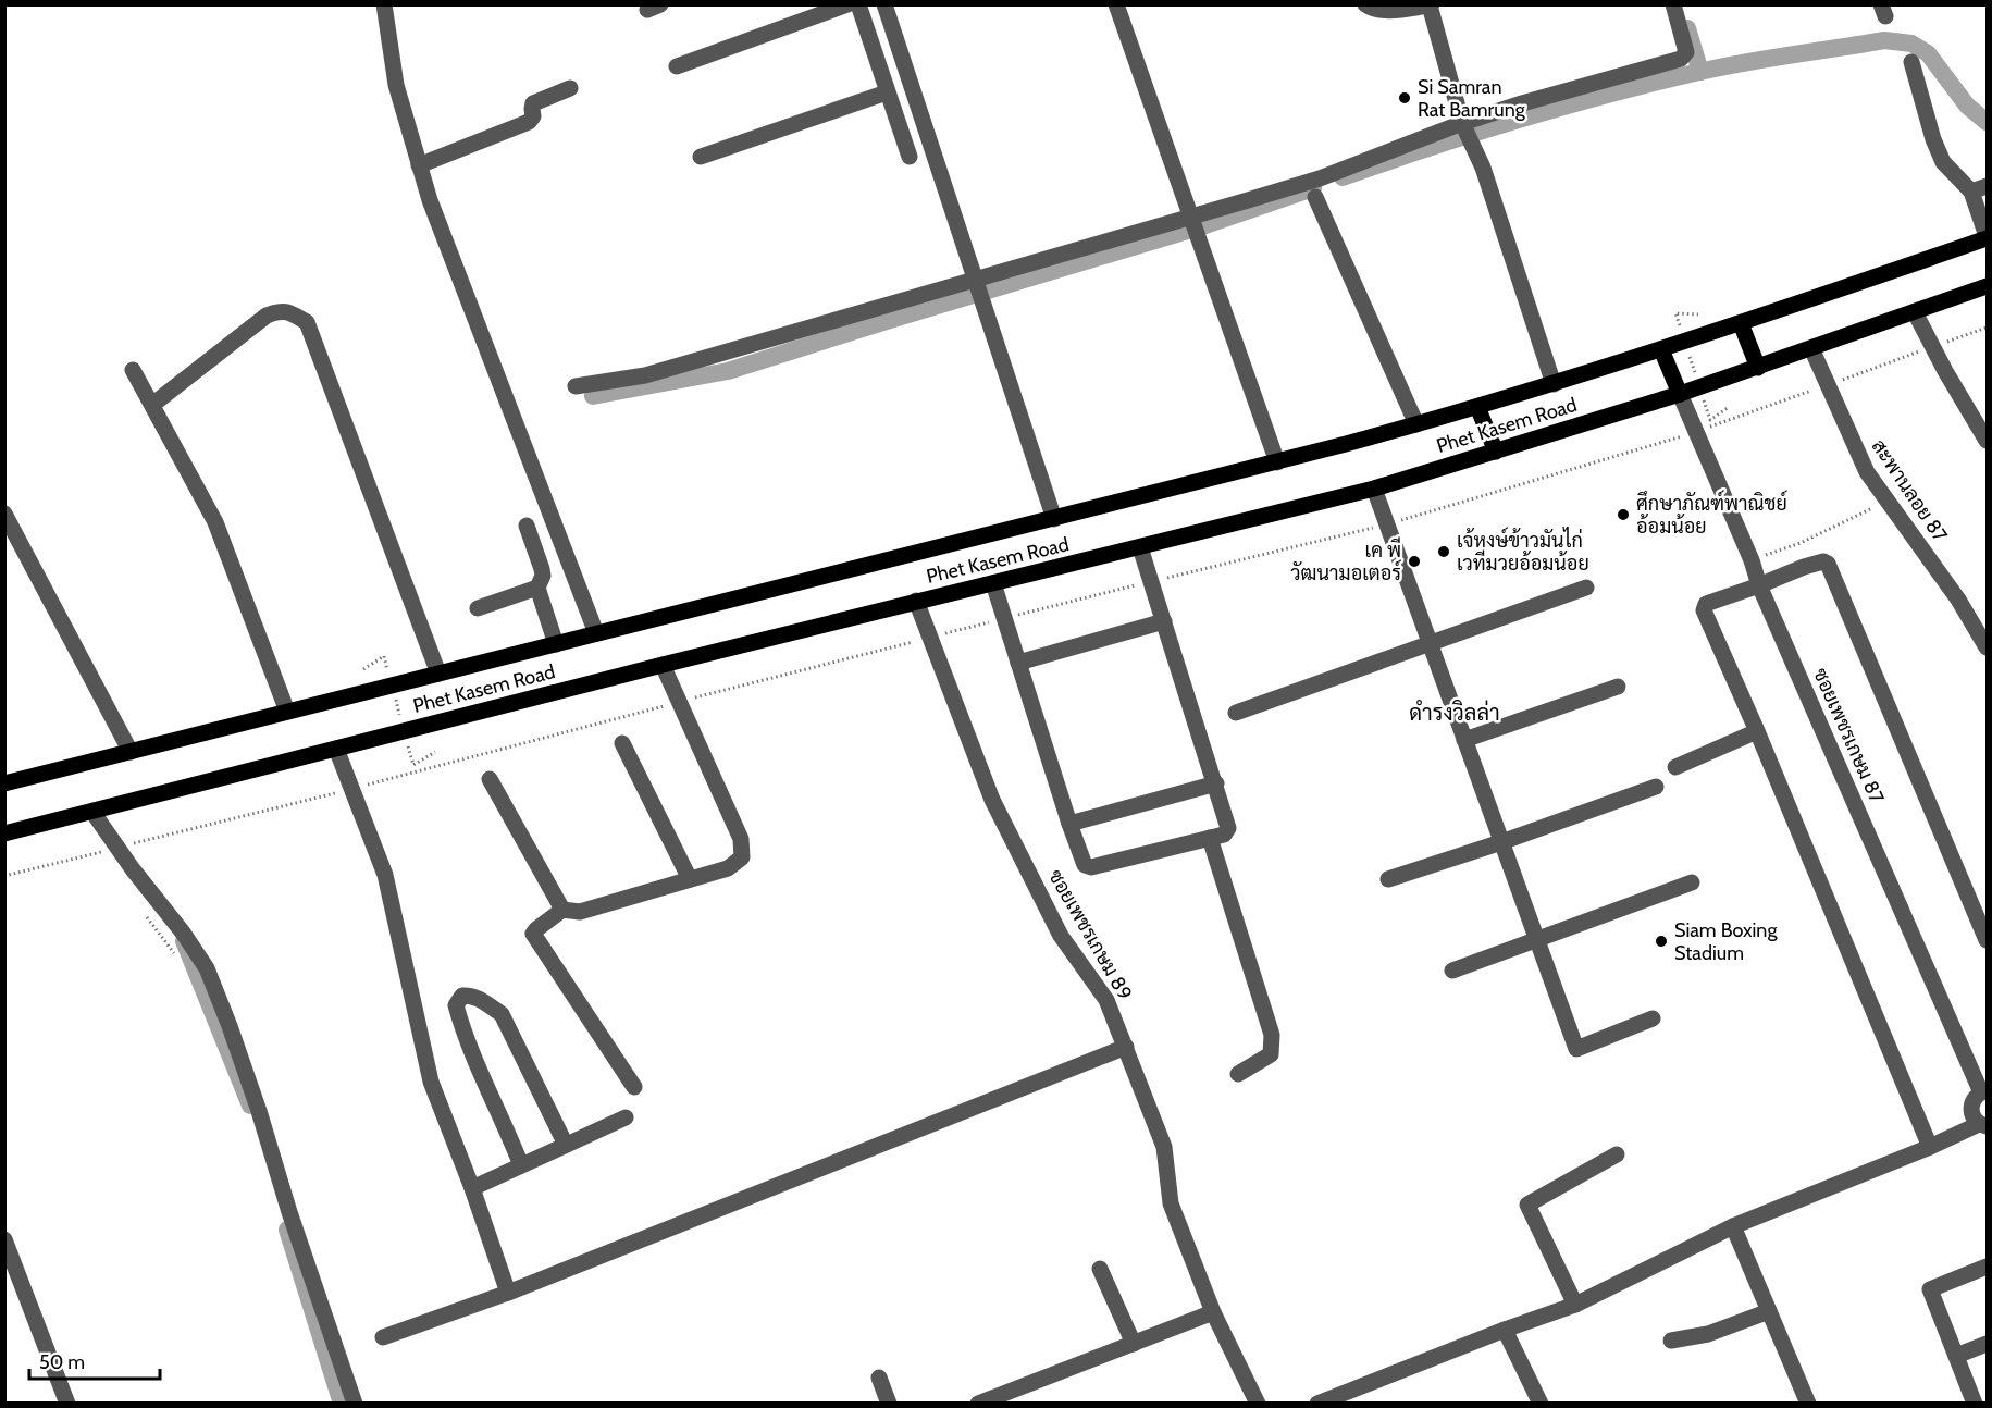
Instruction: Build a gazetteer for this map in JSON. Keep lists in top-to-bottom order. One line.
{"streets":{"main road":["Phet Kasem Road"],"street":["สะพานลอย 87","ซอยเพชรเกษม 87","ซอยเพชรเกษม 89"]},"crossings":[["Phet Kasem Road","สะพานลอย 87"],["Phet Kasem Road","ซอยเพชรเกษม 87"],["Phet Kasem Road","ซอยเพชรเกษม 89"]],"districts":["ดำรงวิลล่า"],"places":["Si Samran Rat Bamrung","ศึกษาภัณฑ์พาณิชย์ อ้อมน้อย","เจ้หงษ์ข้าวมันไก่ เวทีมวยอ้อมน้อย","เค พี วัฒนามอเตอร์","Siam Boxing Stadium"],"scale_bar":"50 m"}
